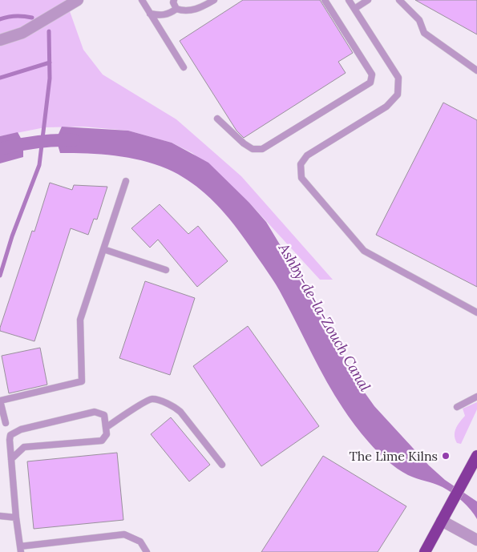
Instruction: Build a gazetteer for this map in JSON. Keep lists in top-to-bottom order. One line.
{"water":["Ashby-de-la-Zouch Canal"],"places":["The Lime Kilns"]}
